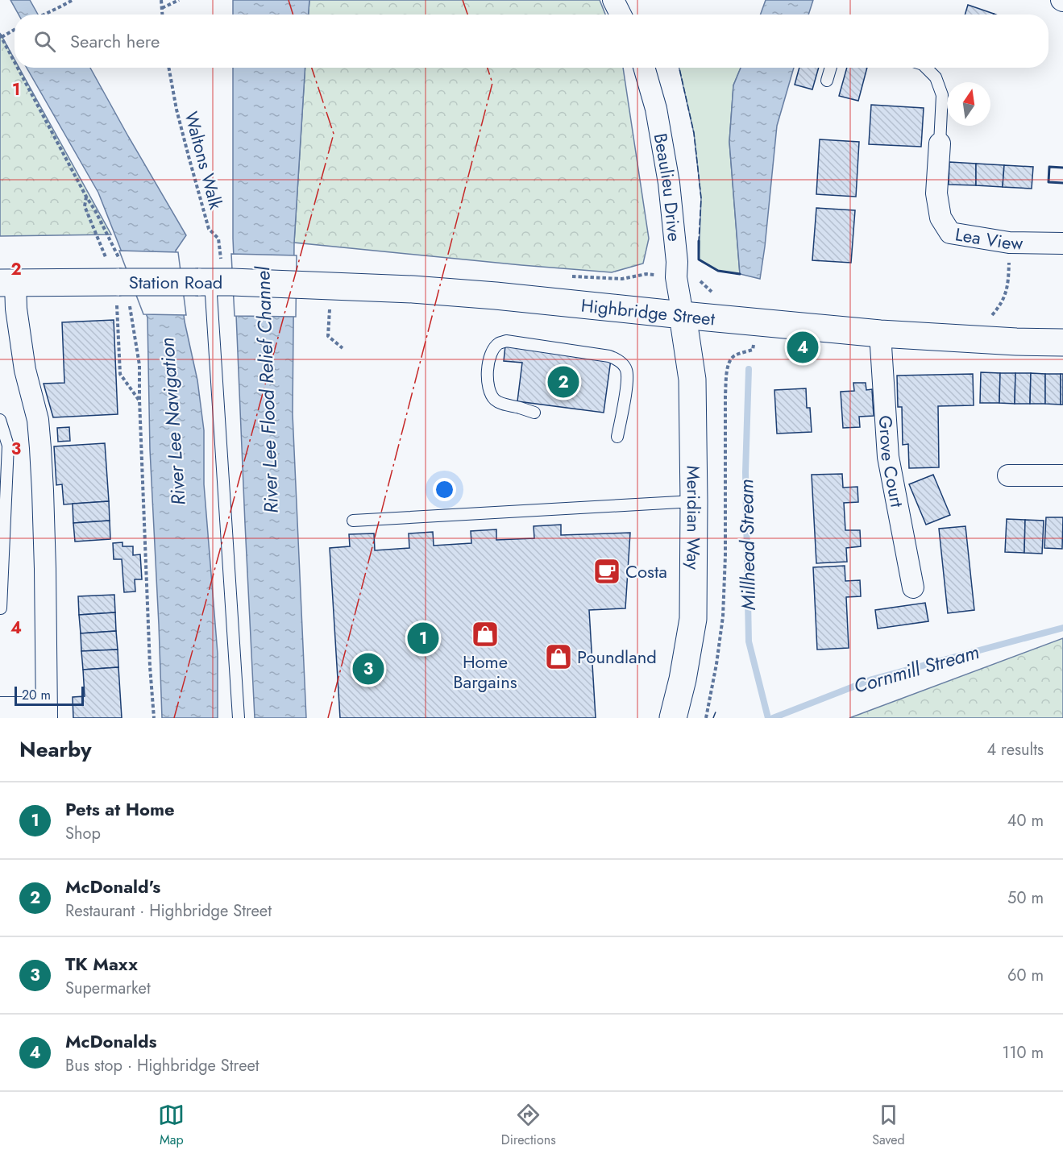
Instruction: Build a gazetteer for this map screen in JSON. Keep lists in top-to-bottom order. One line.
{"streets":{"main road":["Station Road","Highbridge Street","Meridian Way"],"street":["Beaulieu Drive","Lea View","Grove Court"],"path":["Waltons Walk"]},"crossings":[["Waltons Walk","Station Road"],["Waltons Walk","Highbridge Street"],["Beaulieu Drive","Highbridge Street"],["Beaulieu Drive","Meridian Way"],["Station Road","Highbridge Street"],["Highbridge Street","Grove Court"],["Highbridge Street","Meridian Way"]],"water":["River Lee Flood Relief Channel","River Lee Navigation","Millhead Stream","Cornmill Stream"],"places":{"cafe":["Costa"],"shop":["Home Bargains","Poundland"]},"scale_bar":"20 m","north":"top","page":{"search":"Search here","pins":["4","2","1","3"],"scale":"20 m","heading":["Nearby","4 results"],"list":[{"mark":"1","name":"Pets at Home","note":"Shop","value":"40 m"},{"mark":"2","name":"McDonald's","note":"Restaurant · Highbridge Street","value":"50 m"},{"mark":"3","name":"TK Maxx","note":"Supermarket","value":"60 m"},{"mark":"4","name":"McDonalds","note":"Bus stop · Highbridge Street","value":"110 m"}],"nav":["Map","Directions","Saved"]},"grid":{"rows":["1","2","3","4"]}}
